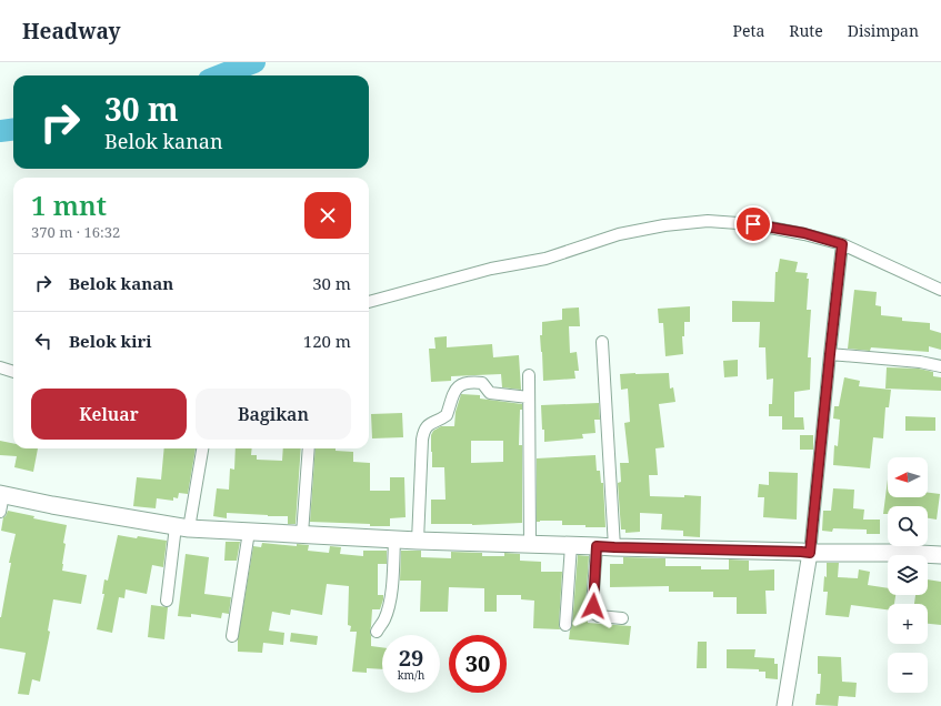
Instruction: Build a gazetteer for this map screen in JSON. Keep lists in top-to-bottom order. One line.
{"north":"left","page":{"header":"Headway","nav":["Peta","Rute","Disimpan"],"turn":["30 m","Belok kanan"],"heading":["1 mnt","370 m · 16:32"],"list":[{"name":"Belok kanan","value":"30 m"},{"name":"Belok kiri","value":"120 m"}],"buttons":["Keluar","Bagikan"],"map_buttons":["+","−"],"speed":"29 km/h","limit":"30"}}
